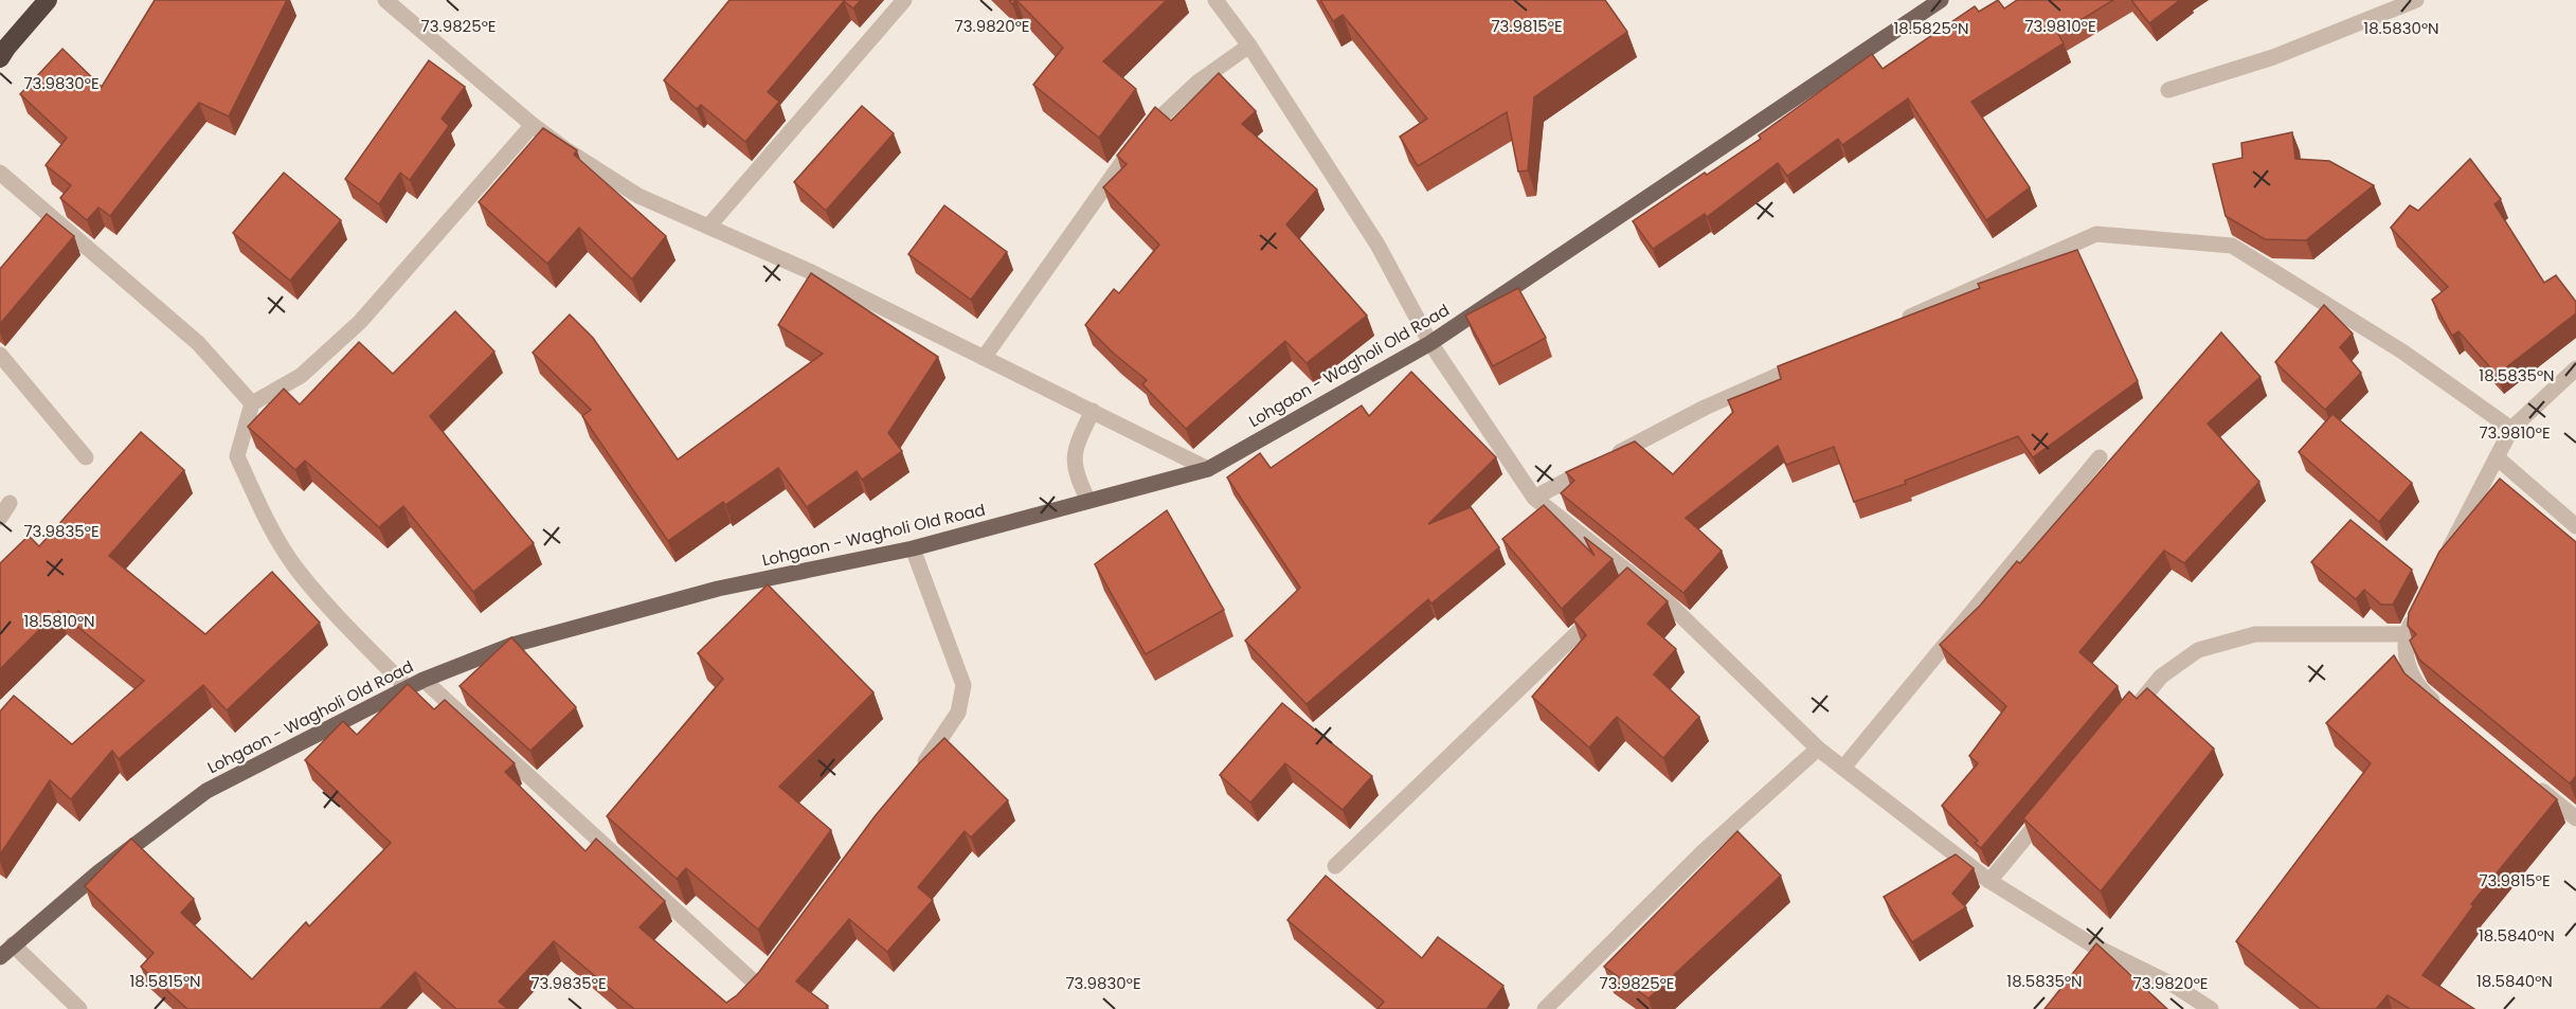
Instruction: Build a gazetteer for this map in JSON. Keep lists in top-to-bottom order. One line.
{"streets":{"main road":["Lohgaon - Wagholi Old Road"]},"coordinates":["73.9825°E","73.9820°E","73.9815°E","73.9810°E","18.5825°N","18.5830°N","73.9830°E","18.5835°N","73.9835°E","18.5810°N","18.5840°N","18.5815°N"]}
